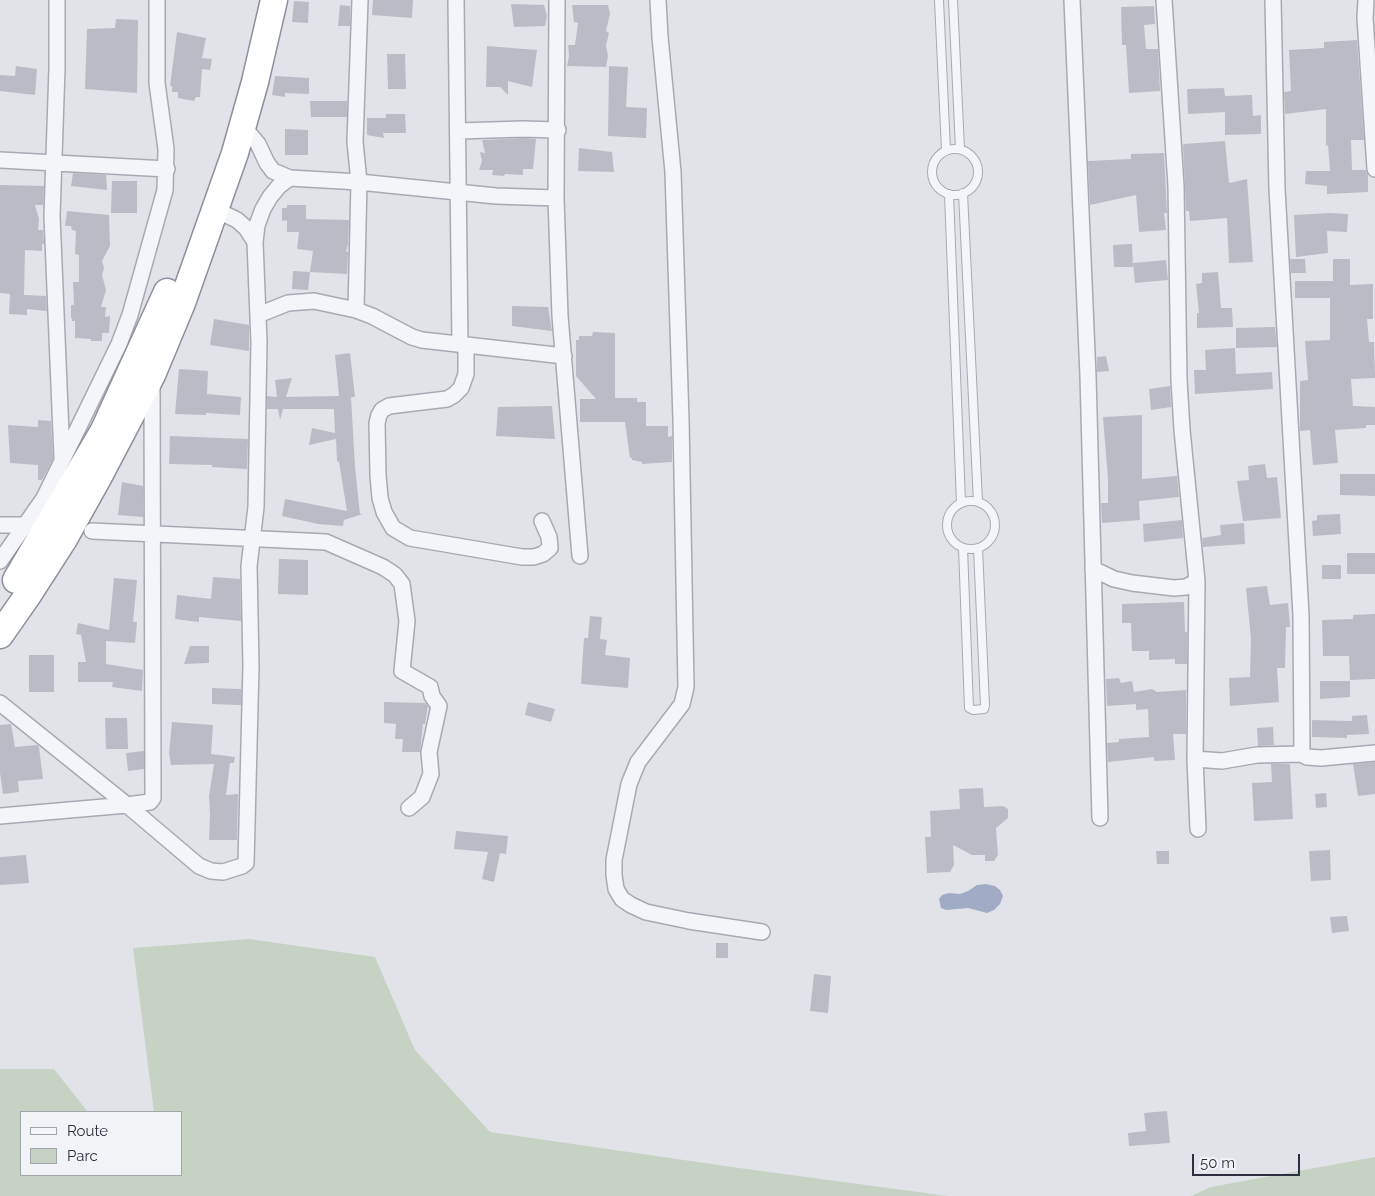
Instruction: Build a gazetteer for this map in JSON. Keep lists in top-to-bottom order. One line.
{"legend":["Route","Parc"],"scale_bar":"50 m"}
